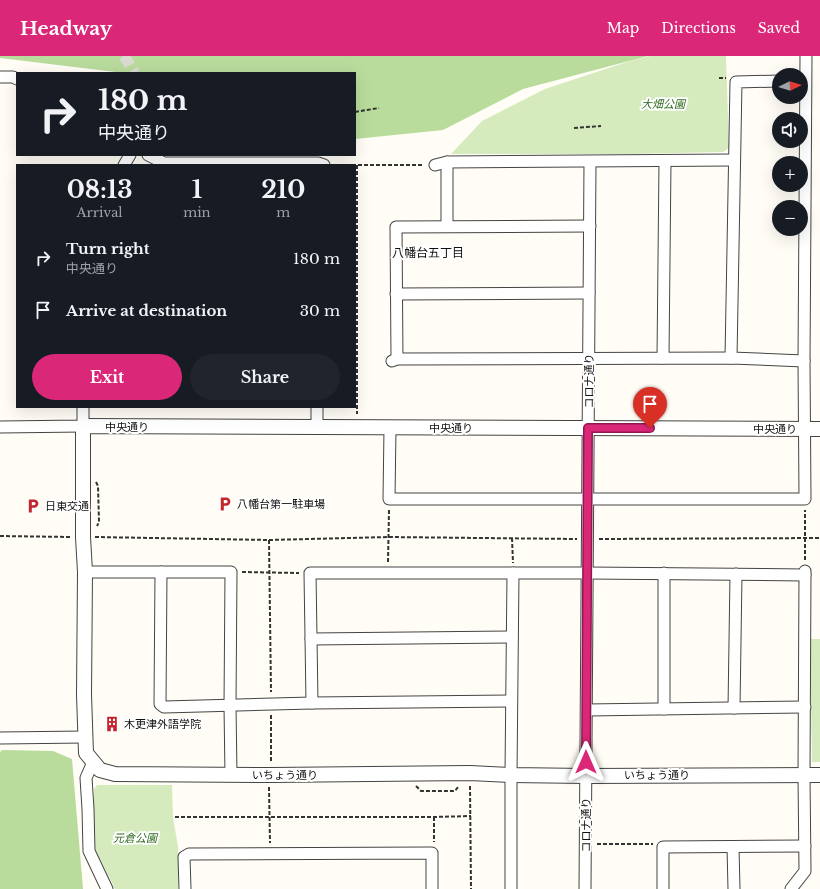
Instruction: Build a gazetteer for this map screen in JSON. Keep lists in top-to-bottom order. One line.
{"streets":{"street":["コロナ通り","中央通り","いちょう通り"]},"crossings":[["コロナ通り","中央通り"],["コロナ通り","いちょう通り"]],"districts":["八幡台五丁目"],"parks":["大畑公園","元倉公園"],"places":{"parking":["八幡台第一駐車場","日東交通"],"building":["木更津外語学院"]},"north":"right","page":{"header":"Headway","nav":["Map","Directions","Saved"],"map_buttons":["+","−"],"turn":["180 m","中央通り"],"eta":["08:13","Arrival","1","min","210","m"],"list":[{"name":"Turn right","note":"中央通り","value":"180 m"},{"name":"Arrive at destination","value":"30 m"}],"buttons":["Exit","Share"]}}
